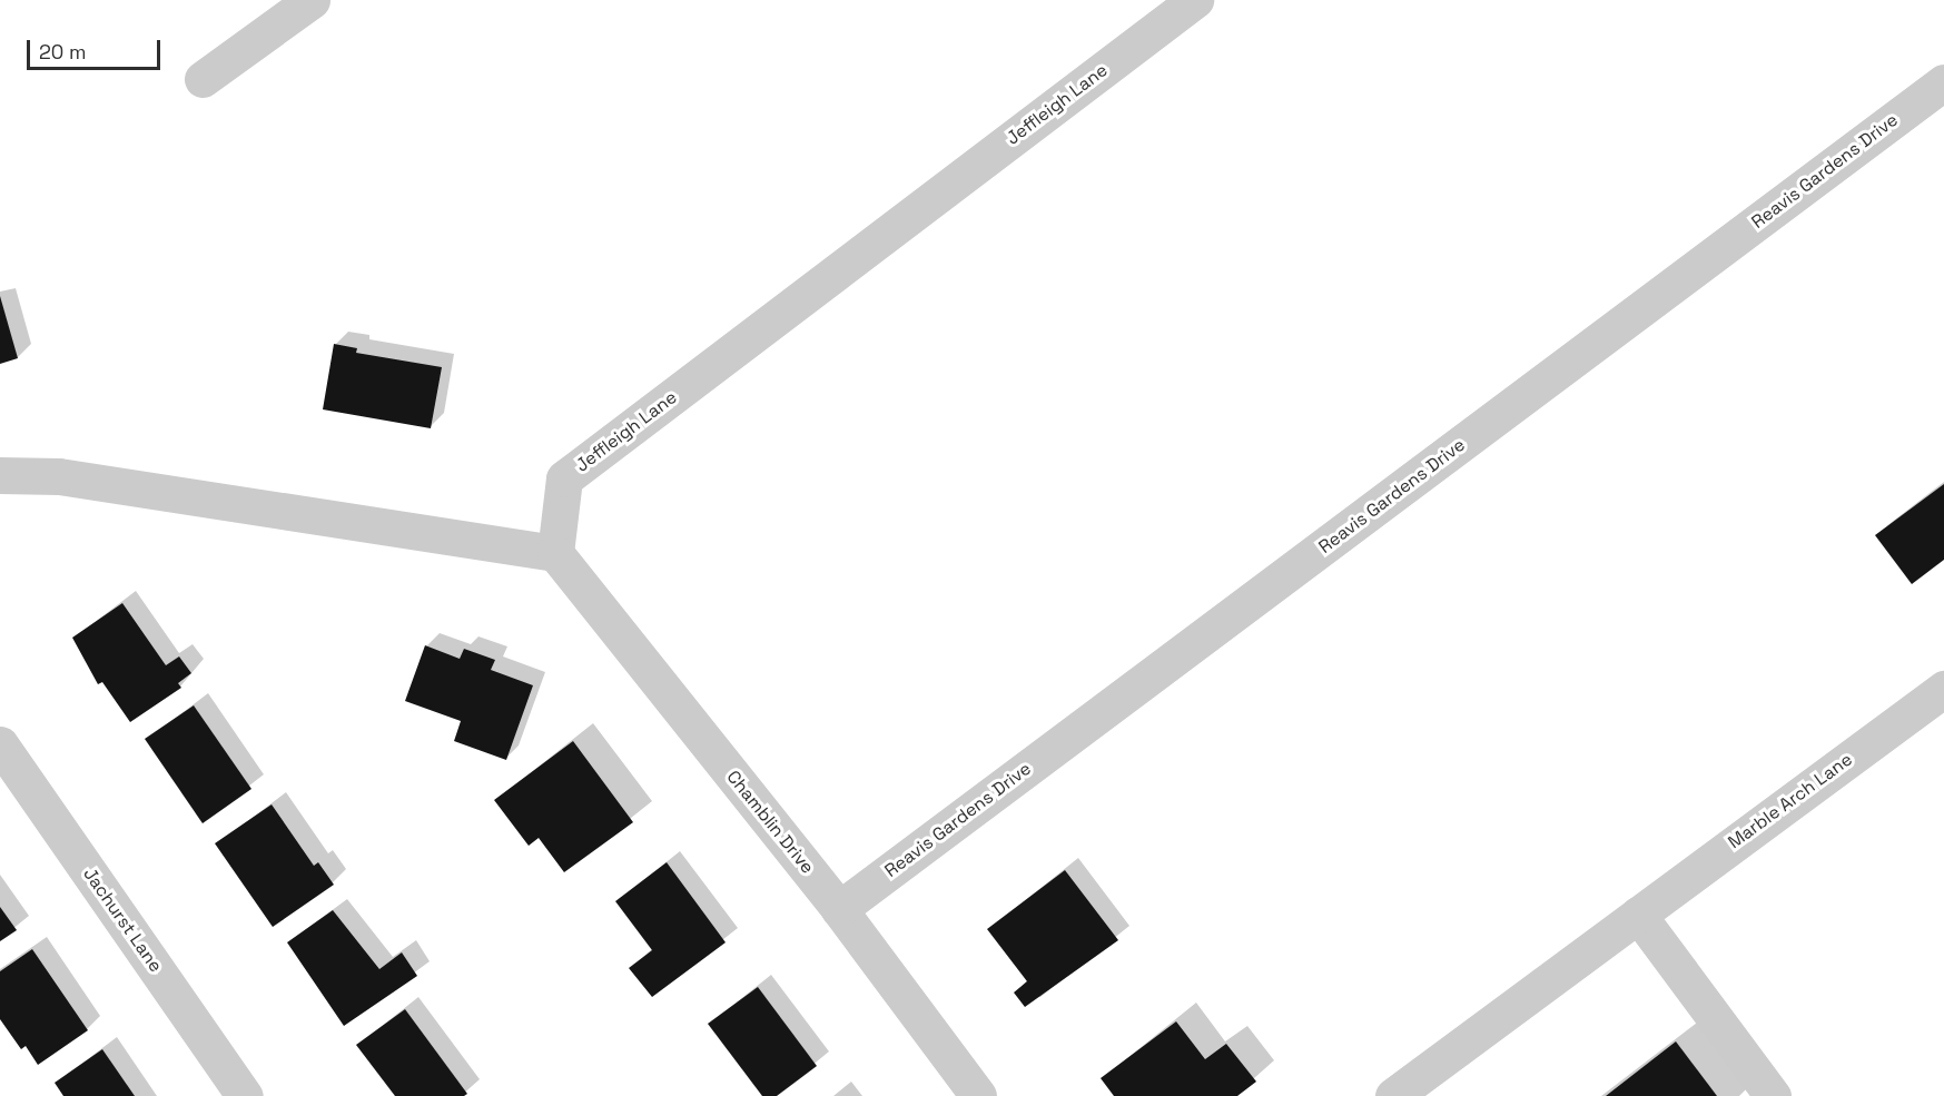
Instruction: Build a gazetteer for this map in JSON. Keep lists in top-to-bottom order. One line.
{"streets":{"street":["Jeffleigh Lane","Reavis Gardens Drive","Marble Arch Lane","Chamblin Drive","Jachurst Lane"]},"crossings":[["Jeffleigh Lane","Chamblin Drive"],["Reavis Gardens Drive","Chamblin Drive"]],"scale_bar":"20 m"}
